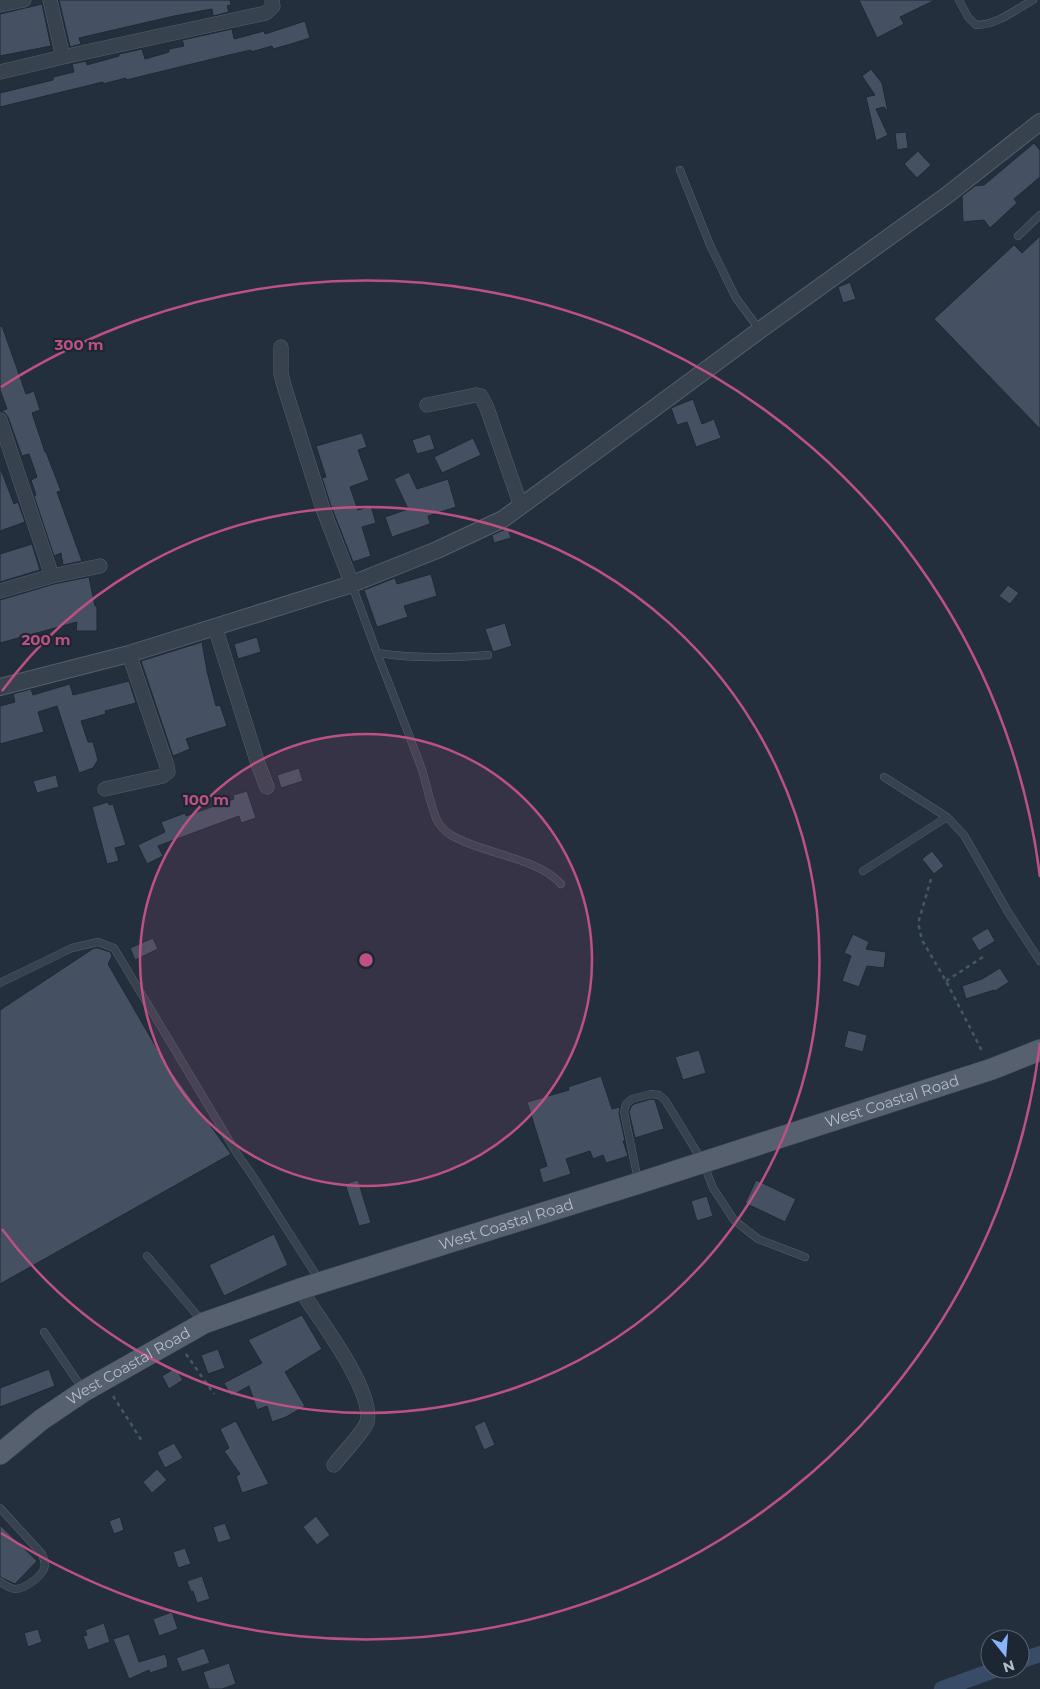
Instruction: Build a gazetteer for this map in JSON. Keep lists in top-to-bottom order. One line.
{"streets":{"main road":["West Coastal Road"]},"north":"bottom","rings":["300 m","200 m","100 m"]}
